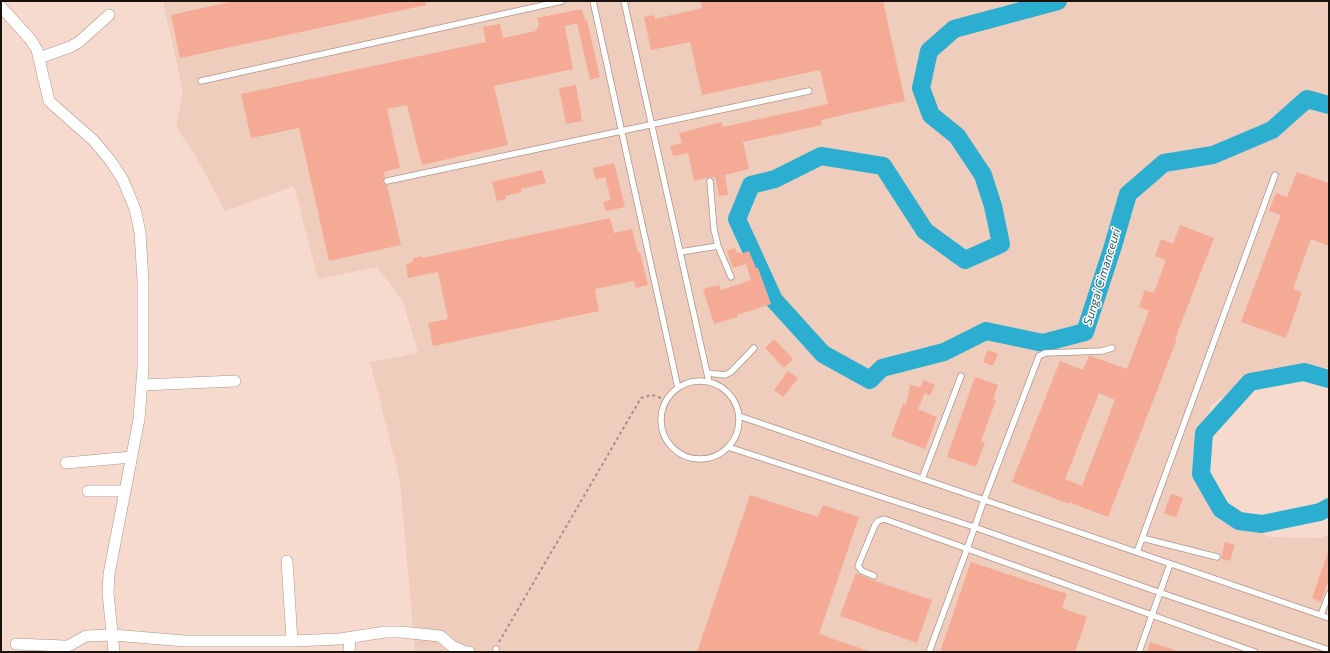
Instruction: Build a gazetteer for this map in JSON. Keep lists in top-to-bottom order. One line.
{"water":["Sungai Cimanceuri"]}
